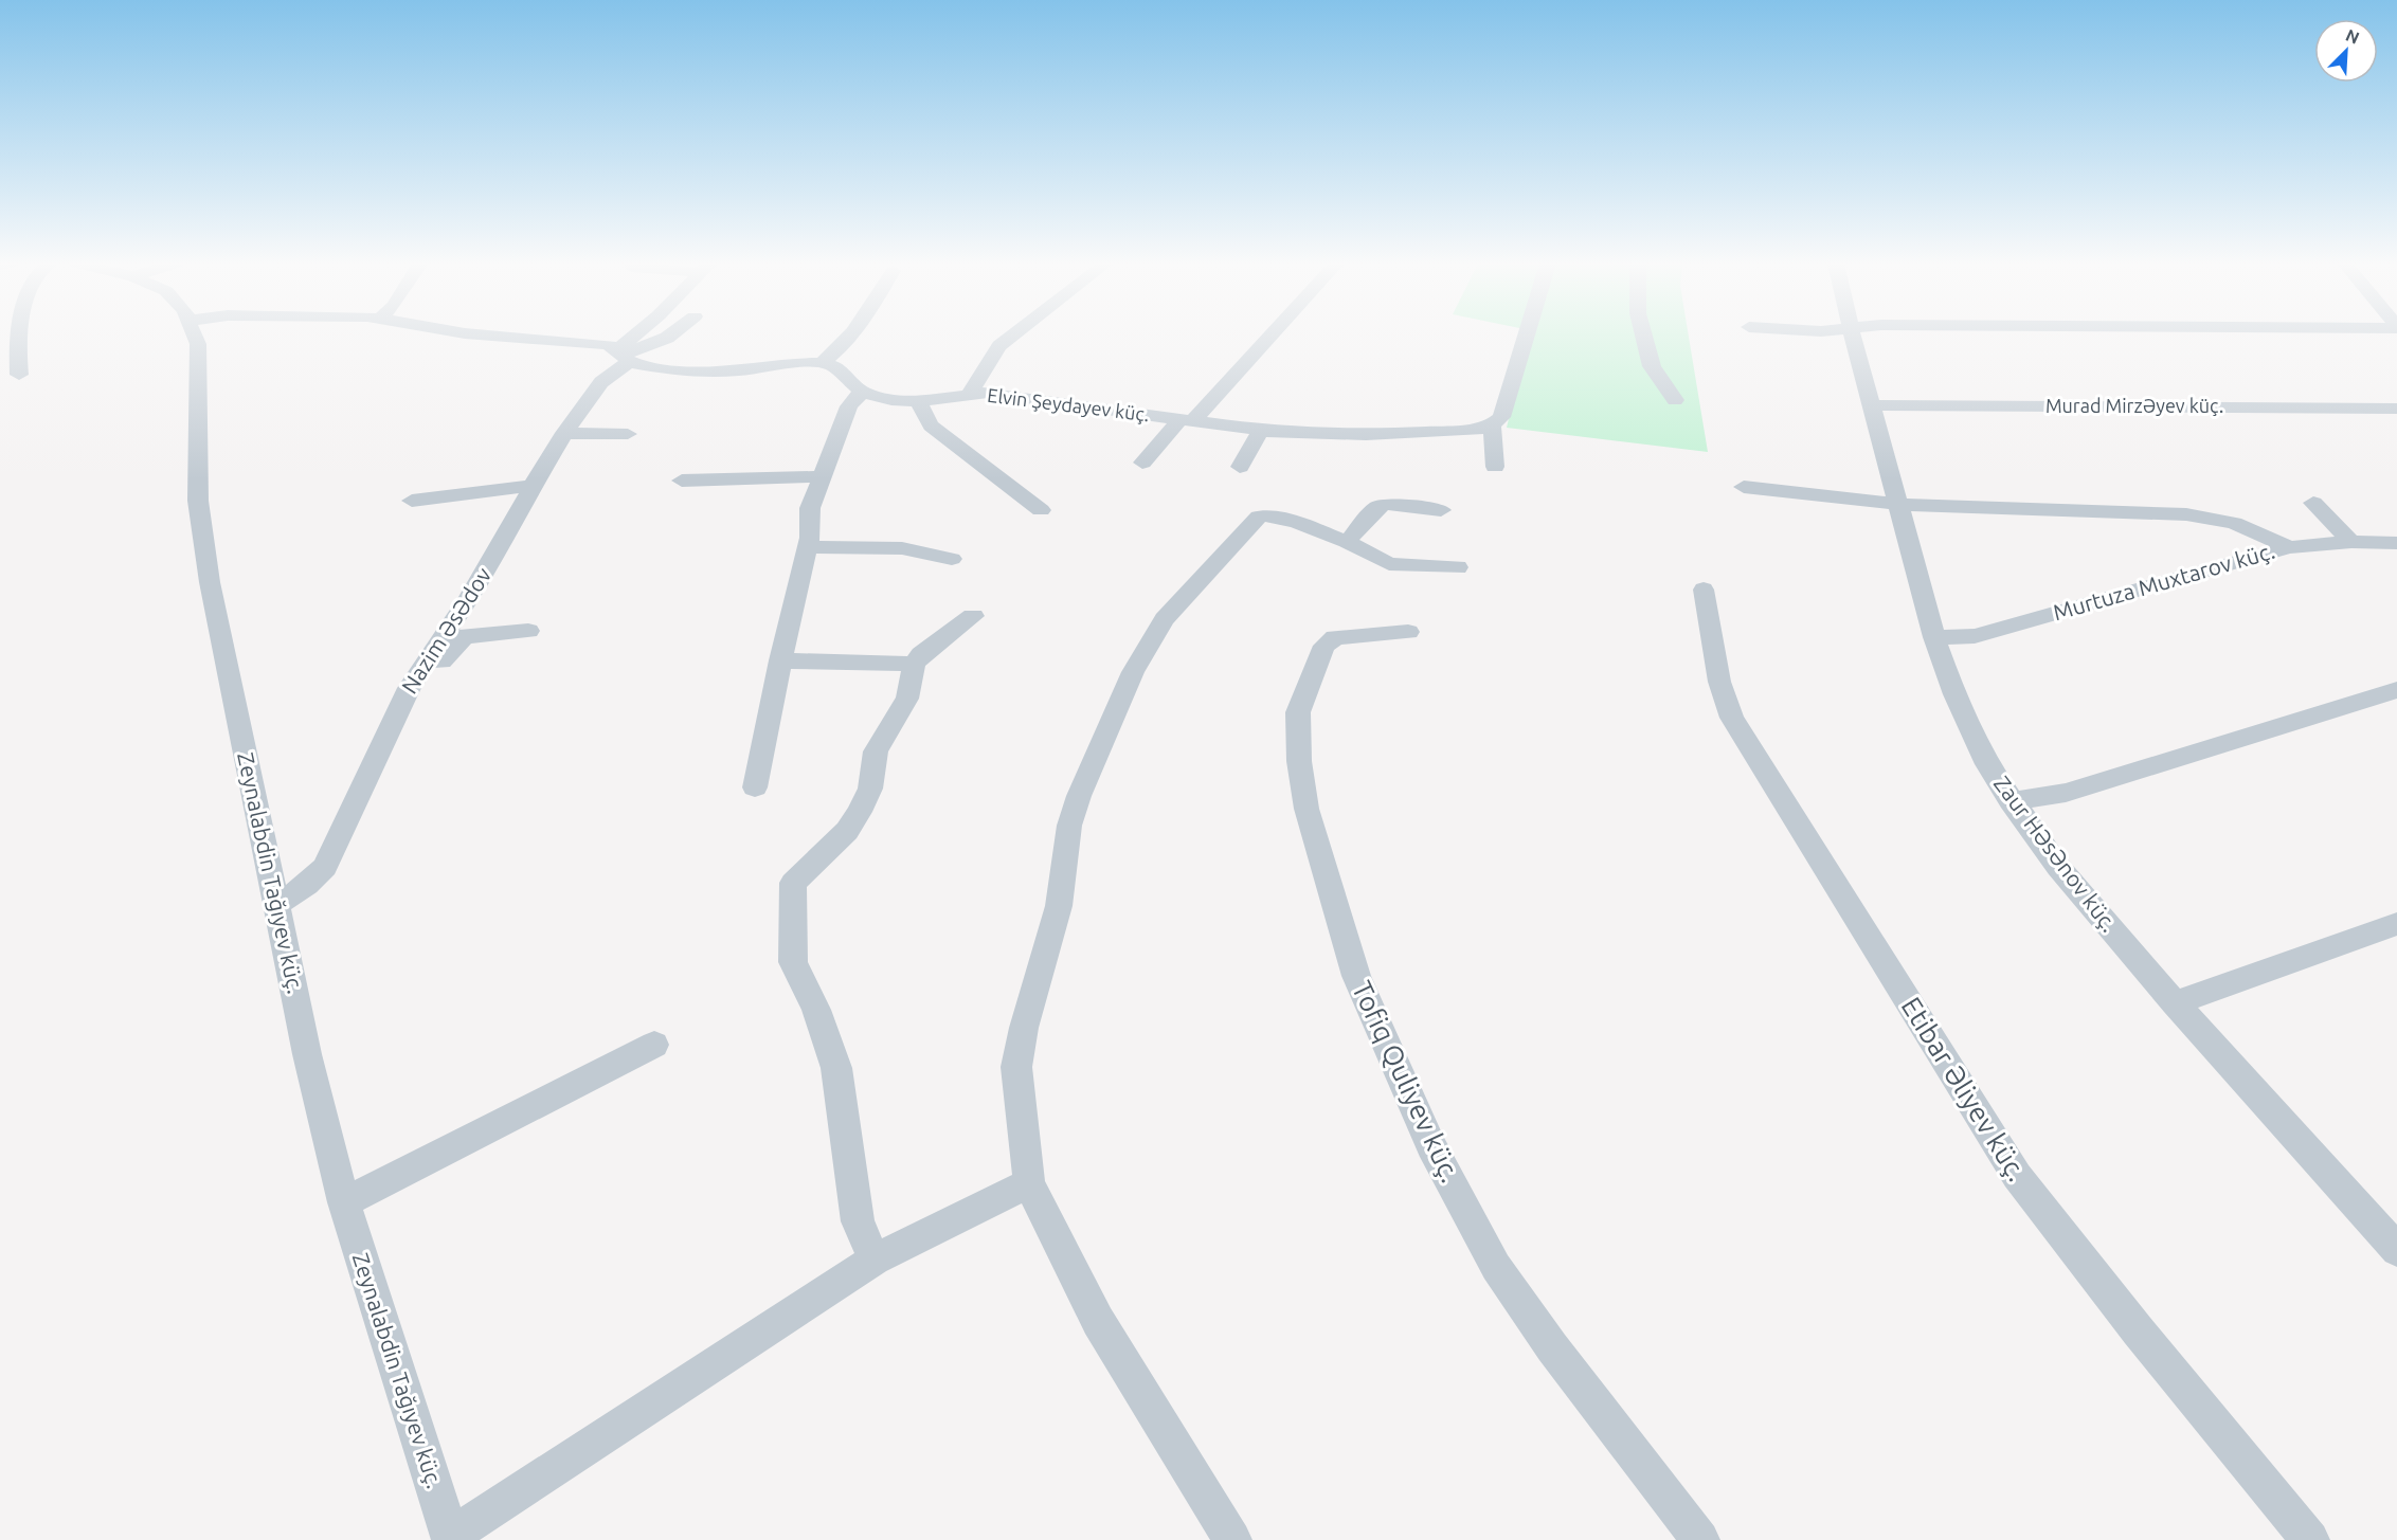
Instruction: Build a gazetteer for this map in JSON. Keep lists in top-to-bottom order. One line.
{"streets":{"street":["Elvin Şeydayev küç.","Murad Mirzəyev küç.","Murtuza Muxtarov küç.","Nazim Əsədov","Zaur Həsənov küç.","Zeynalabdin Tağıyev küç.","Tofiq Quliyev küç.","Etibar Əliyev küç."]},"crossings":[["Murad Mirzəyev küç.","Zaur Həsənov küç."],["Murtuza Muxtarov küç.","Zaur Həsənov küç."],["Nazim Əsədov","Zeynalabdin Tağıyev küç."]],"north":"top right"}
